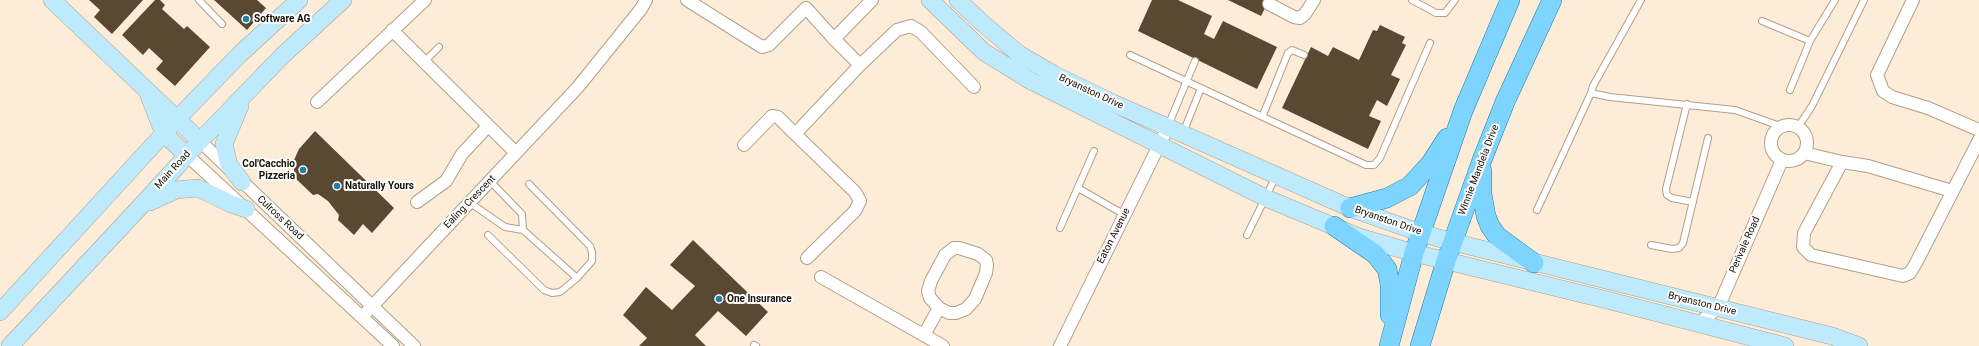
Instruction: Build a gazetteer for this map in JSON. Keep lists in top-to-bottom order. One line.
{"streets":{"main road":["Bryanston Drive","Main Road","Winnie Mandela Drive","Culross Road"],"street":["Ealing Crescent","Eaton Avenue","Perivale Road"]},"crossings":[["Bryanston Drive","Winnie Mandela Drive"],["Bryanston Drive","Eaton Avenue"],["Bryanston Drive","Perivale Road"],["Main Road","Culross Road"],["Ealing Crescent","Culross Road"]],"places":["Software AG","Col'Cacchio Pizzeria","Naturally Yours","One Insurance"]}
